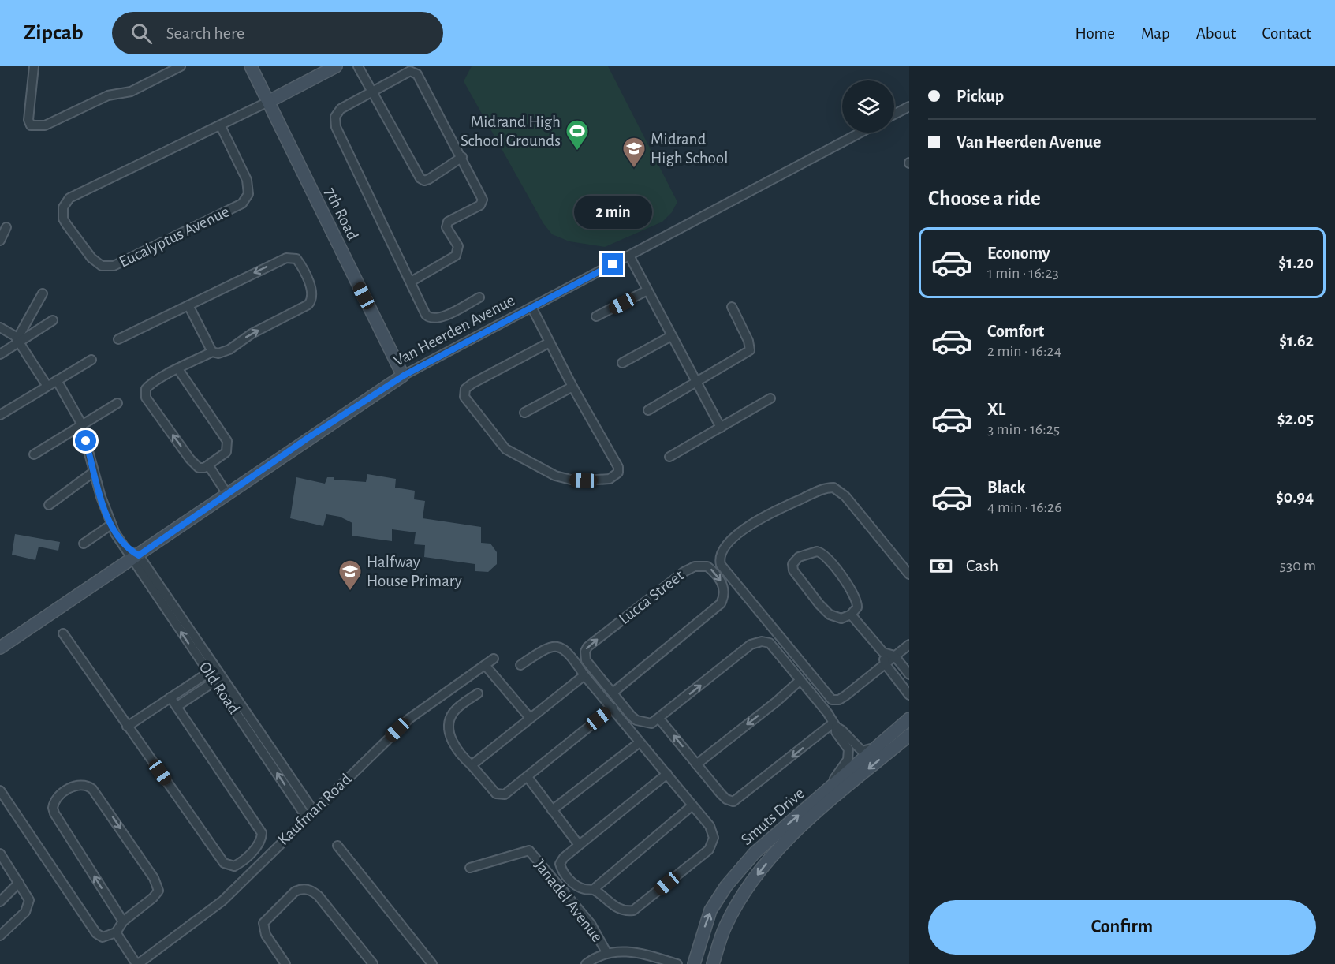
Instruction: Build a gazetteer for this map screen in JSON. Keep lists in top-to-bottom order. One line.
{"streets":{"street":["7th Road","Eucalyptus Avenue","Van Heerden Avenue","Lucca Street","Old Road","Kaufman Road","Smuts Drive","Janadel Avenue"]},"crossings":[["7th Road","Eucalyptus Avenue"],["7th Road","Van Heerden Avenue"],["Van Heerden Avenue","Old Road"],["Old Road","Kaufman Road"]],"places":{"sports":["Midrand High School Grounds"],"school or university":["Midrand High School","Halfway House Primary"]},"page":{"header":"Zipcab","search":"Search here","nav":["Home","Map","About","Contact"],"banner":["Pickup","Van Heerden Avenue"],"heading":"Choose a ride","bubble":"2 min","list":[{"name":"Economy","note":"1 min · 16:23","value":"$1.20"},{"name":"Comfort","note":"2 min · 16:24","value":"$1.62"},{"name":"XL","note":"3 min · 16:25","value":"$2.05"},{"name":"Black","note":"4 min · 16:26","value":"$0.94"}],"pay":["Cash","530 m"],"buttons":"Confirm"}}
